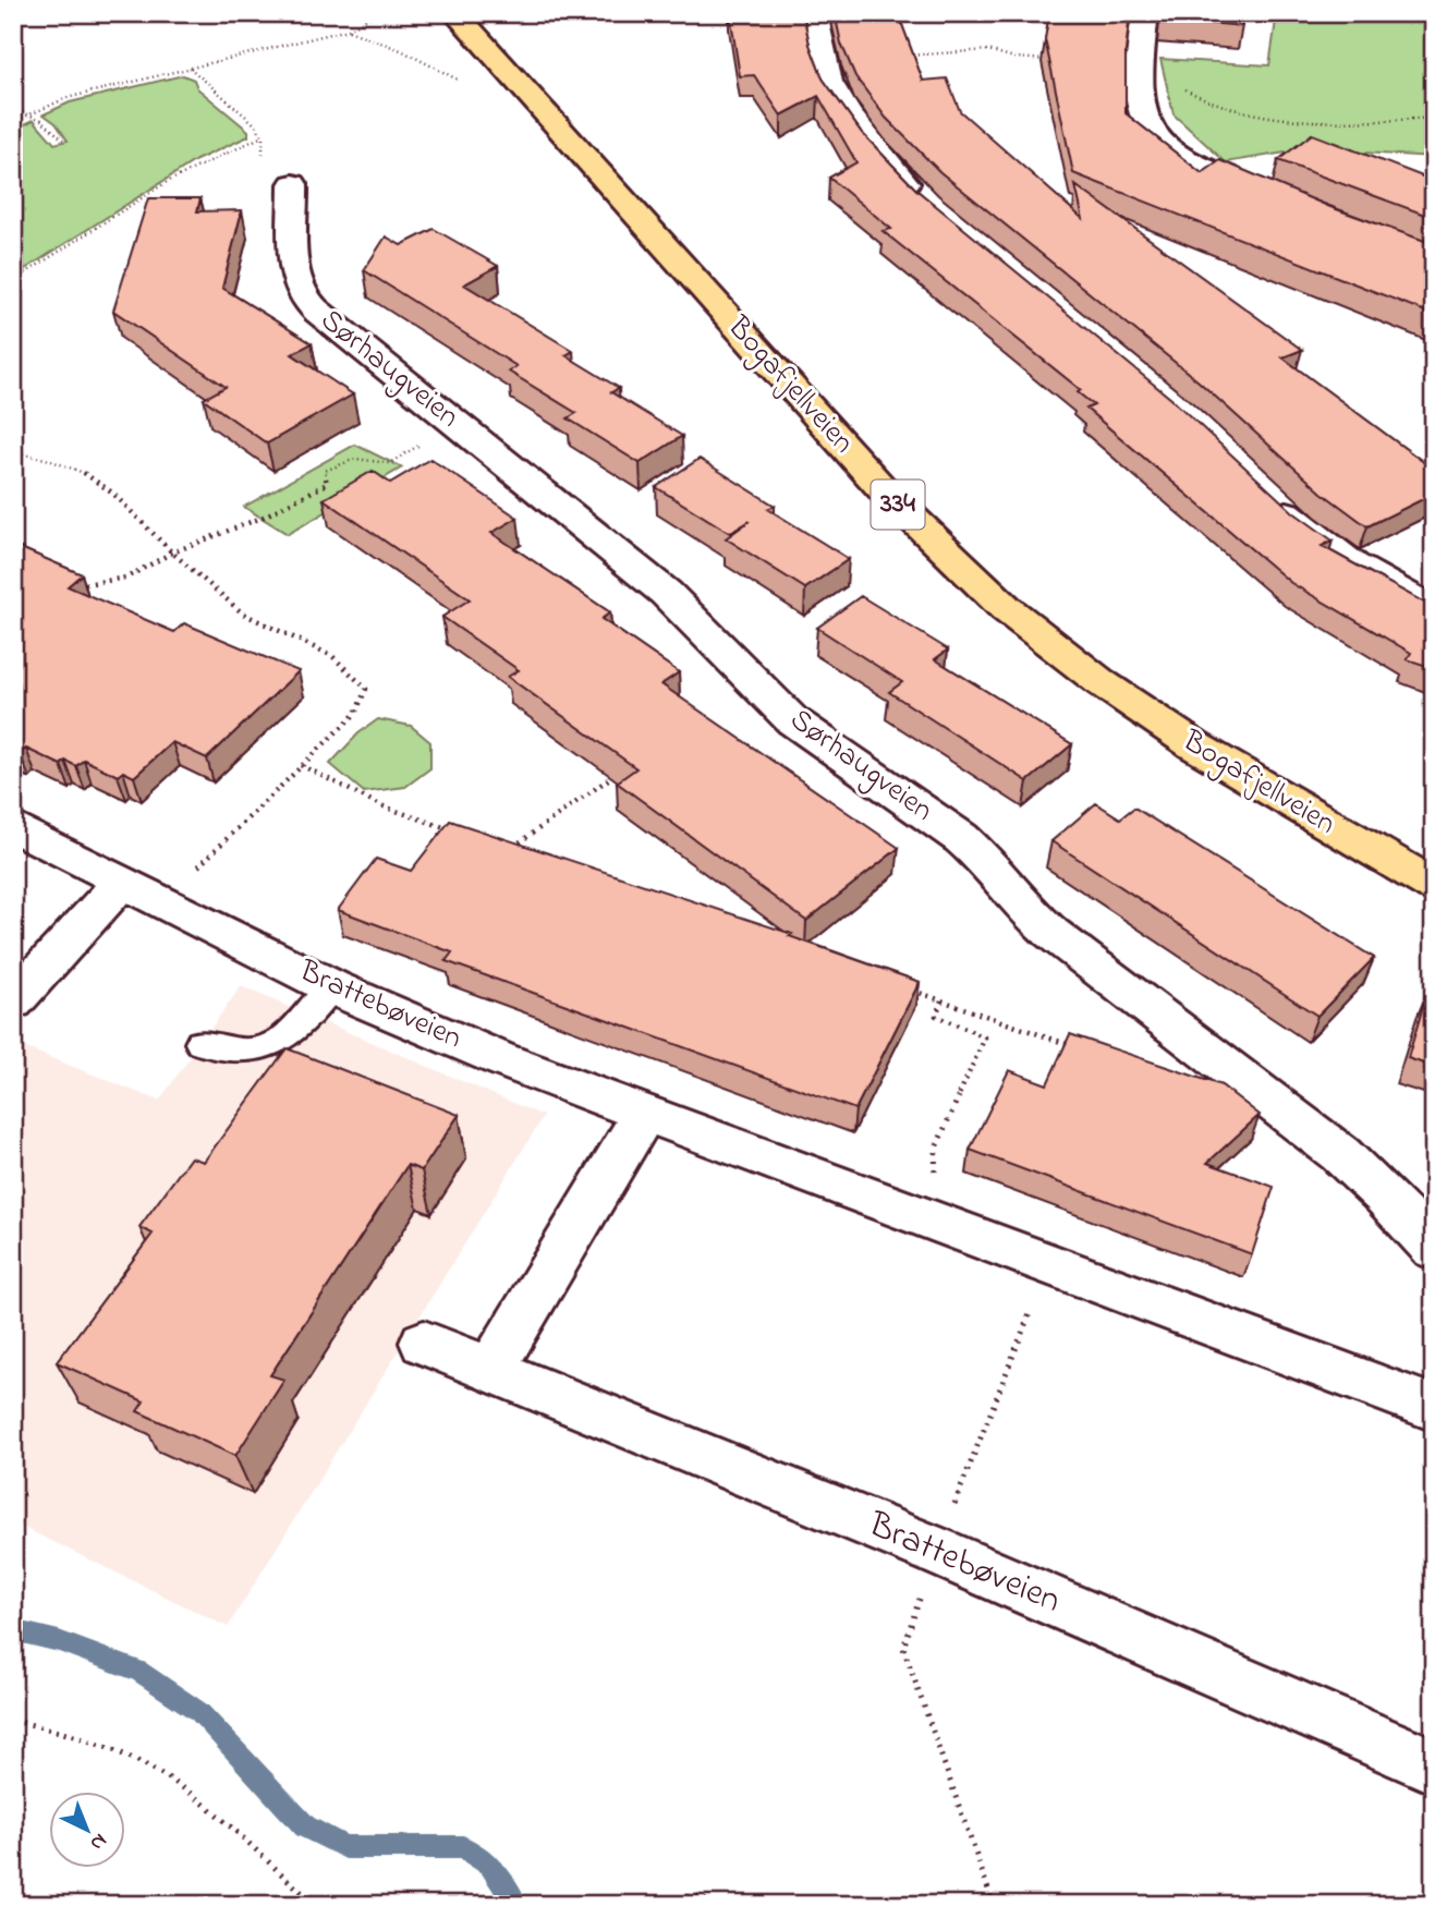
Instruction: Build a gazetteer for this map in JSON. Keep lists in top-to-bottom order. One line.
{"streets":{"main road":["Bogafjellveien","334"],"street":["Sørhaugveien","Brattebøveien"]},"north":"bottom right"}
